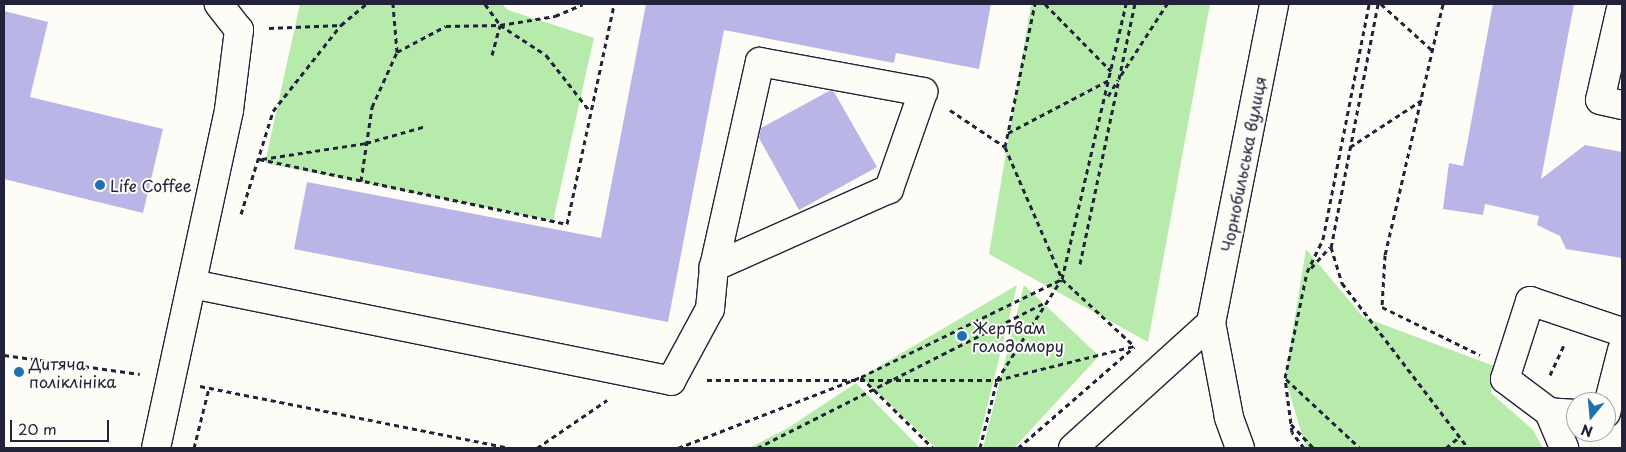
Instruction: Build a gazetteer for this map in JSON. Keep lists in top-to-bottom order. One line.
{"streets":{"main road":["Чорнобильська вулиця"]},"places":["Life Coffee","Жертвам голодомору","Дитяча поліклініка"],"scale_bar":"20 m","north":"bottom"}
